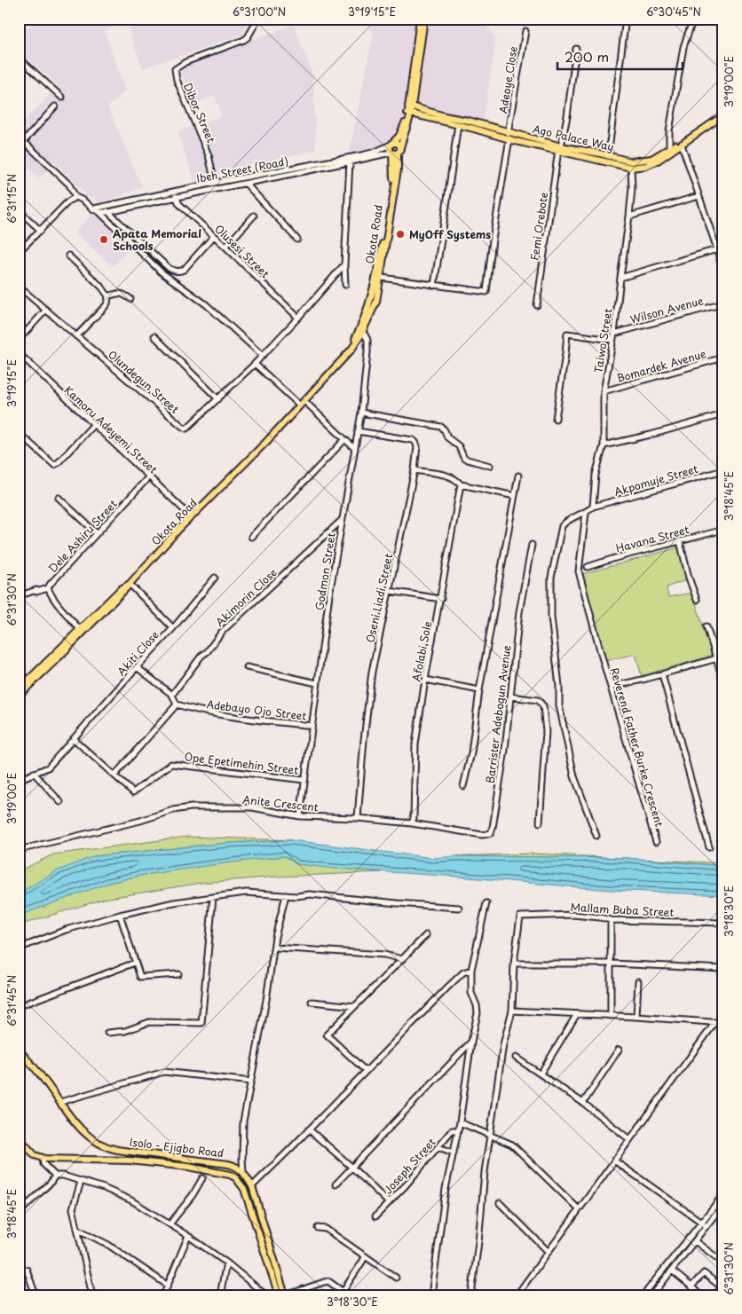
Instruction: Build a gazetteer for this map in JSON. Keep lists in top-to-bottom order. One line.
{"streets":{"main road":["Ago Palace Way","Okota Road","Isolo - Ejigbo Road"],"street":["Adeoye Close","Dibor Street","Ibeh Street (Road)","Femi Orebote","Olusesi Street","Wilson Avenue","Taiwo Street","Bomardek Avenue","Olundegun Street","Kamoru Adeyemi Street","Akpomuje Street","Dele Ashiru Street","Havana Street","Godmon Street","Akimorin Close","Oseni Liadi Street","Afolabi Sole","Akiti Close","Adebayo Ojo Street","Barrister Adebogun Avenue","Reverend Father Burke Crescent","Ope Epetimehin Street","Anite Crescent","Mallam Buba Street","Joseph Street"]},"crossings":[["Adeoye Close","Ago Palace Way"],["Dibor Street","Ibeh Street (Road)"],["Ago Palace Way","Femi Orebote"],["Ago Palace Way","Taiwo Street"],["Ibeh Street (Road)","Okota Road"],["Ibeh Street (Road)","Olusesi Street"],["Okota Road","Kamoru Adeyemi Street"],["Okota Road","Dele Ashiru Street"],["Okota Road","Godmon Street"],["Olusesi Street","Olundegun Street"],["Wilson Avenue","Taiwo Street"],["Taiwo Street","Bomardek Avenue"],["Taiwo Street","Akpomuje Street"],["Kamoru Adeyemi Street","Dele Ashiru Street"],["Godmon Street","Akimorin Close"],["Godmon Street","Oseni Liadi Street"],["Godmon Street","Adebayo Ojo Street"],["Godmon Street","Ope Epetimehin Street"],["Godmon Street","Anite Crescent"],["Oseni Liadi Street","Anite Crescent"],["Afolabi Sole","Barrister Adebogun Avenue"],["Afolabi Sole","Anite Crescent"],["Barrister Adebogun Avenue","Anite Crescent"]],"places":["MyOff Systems","Apata Memorial Schools"],"scale_bar":"200 m","coordinates":["6°31'00\"N","3°19'15\"E","6°30'45\"N","3°19'00\"E","6°31'15\"N","3°18'45\"E","6°31'30\"N","3°18'30\"E","6°31'45\"N"]}
